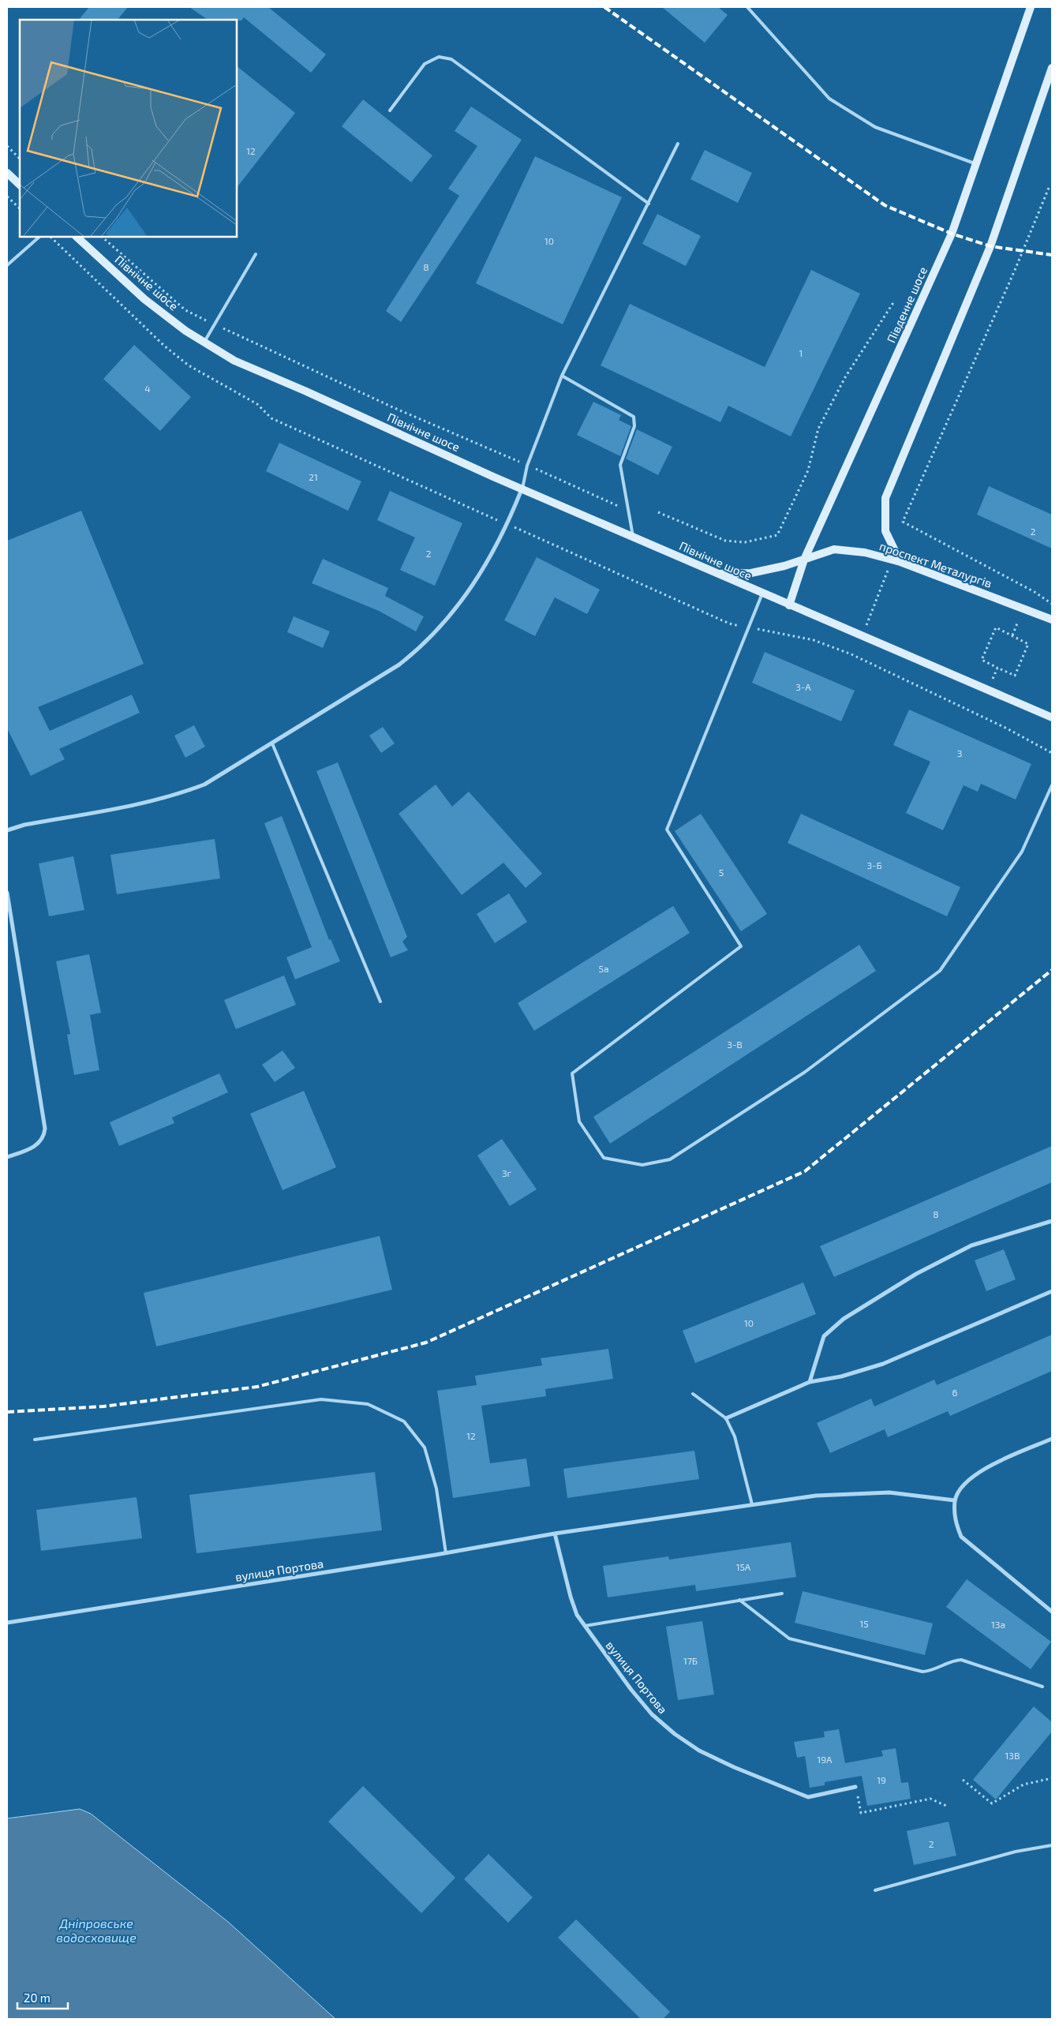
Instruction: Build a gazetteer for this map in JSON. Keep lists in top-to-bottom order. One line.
{"streets":{"main road":["Північне шосе","Південне шосе","проспект Металургів"],"street":["вулиця Портова"]},"crossings":[["Північне шосе","Південне шосе"],["Північне шосе","проспект Металургів"],["Південне шосе","проспект Металургів"]],"water":["Дніпровське водосховище"],"house_numbers":["12","10","8","1","4","21","2","2","3-А","3","3-Б","5","5а","3-В","3г","8","10","6","12","15А","15","13а","17Б","13В","19А","19","2"],"scale_bar":"20 m"}
